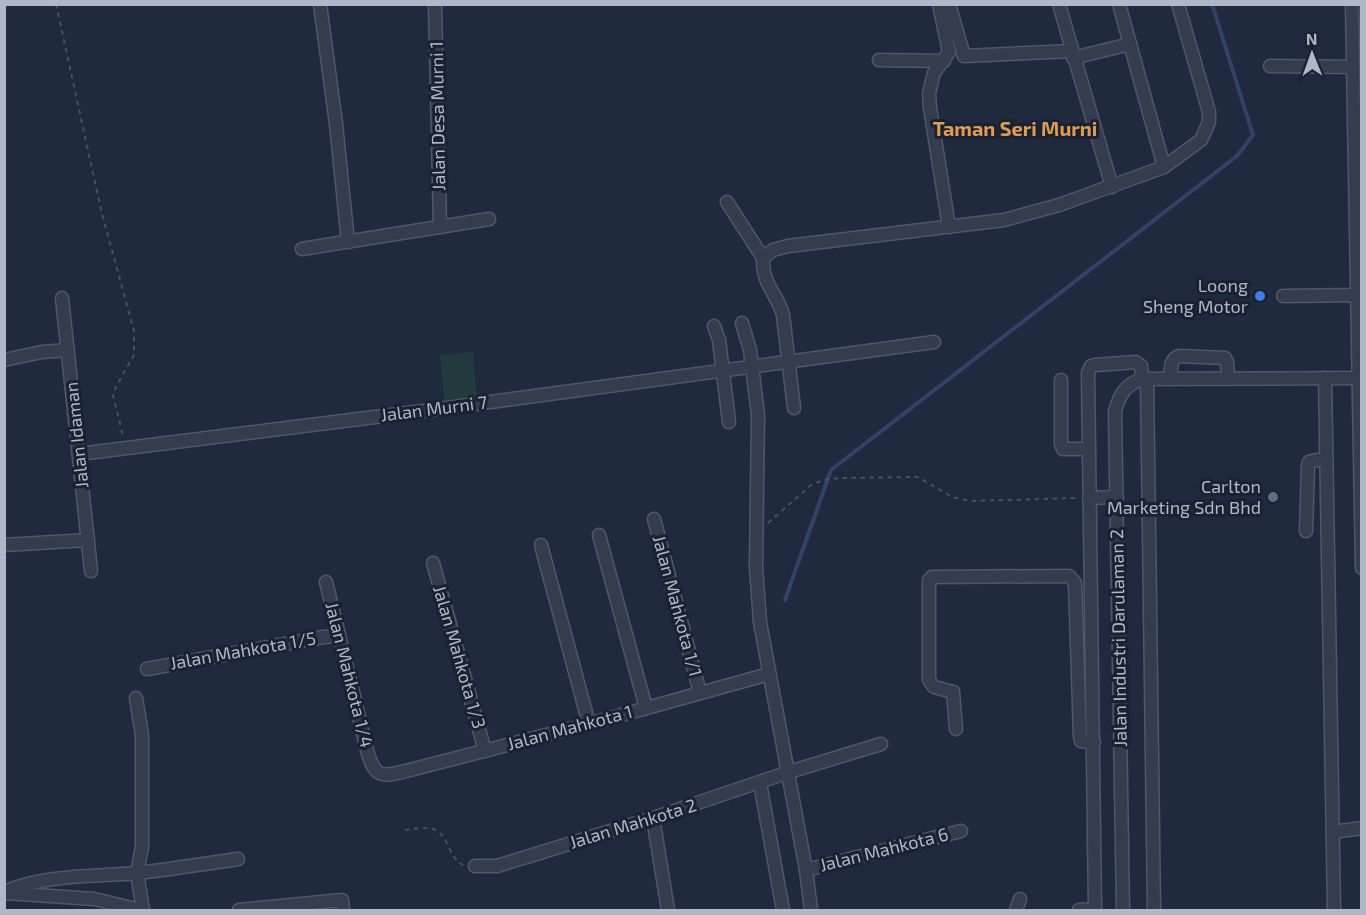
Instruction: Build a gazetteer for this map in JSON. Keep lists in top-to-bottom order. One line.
{"streets":{"street":["Jalan Desa Murni 1","Jalan Murni 7","Jalan Idaman","Jalan Mahkota 1/1","Jalan Industri Darulaman 2","Jalan Mahkota 1/5","Jalan Mahkota 1/3","Jalan Mahkota 1/4","Jalan Mahkota 1","Jalan Mahkota 2","Jalan Mahkota 6"]},"crossings":[["Jalan Murni 7","Jalan Idaman"],["Jalan Mahkota 1/1","Jalan Mahkota 1"],["Jalan Mahkota 1/5","Jalan Mahkota 1/4"],["Jalan Mahkota 1/3","Jalan Mahkota 1"],["Jalan Mahkota 1/4","Jalan Mahkota 1"]],"districts":["Taman Seri Murni"],"places":["Loong Sheng Motor","Carlton Marketing Sdn Bhd"],"north":"top"}
